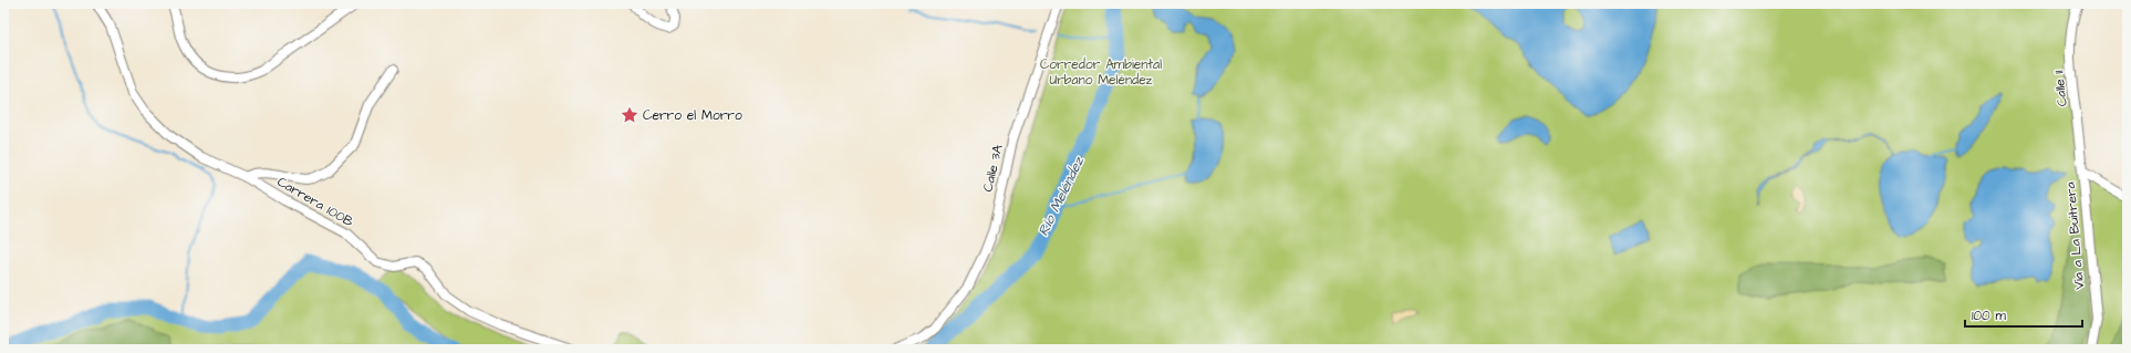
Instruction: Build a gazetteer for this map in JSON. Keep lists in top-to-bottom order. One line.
{"streets":{"street":["Calle 11","Calle 3A","Carrera 100B","Vía a La Buitrera"]},"crossings":[["Calle 11","Vía a La Buitrera"]],"water":["Río Meléndez"],"parks":["Corredor Ambiental Urbano Meléndez"],"places":{"place":["Cerro el Morro"]},"scale_bar":"100 m"}
